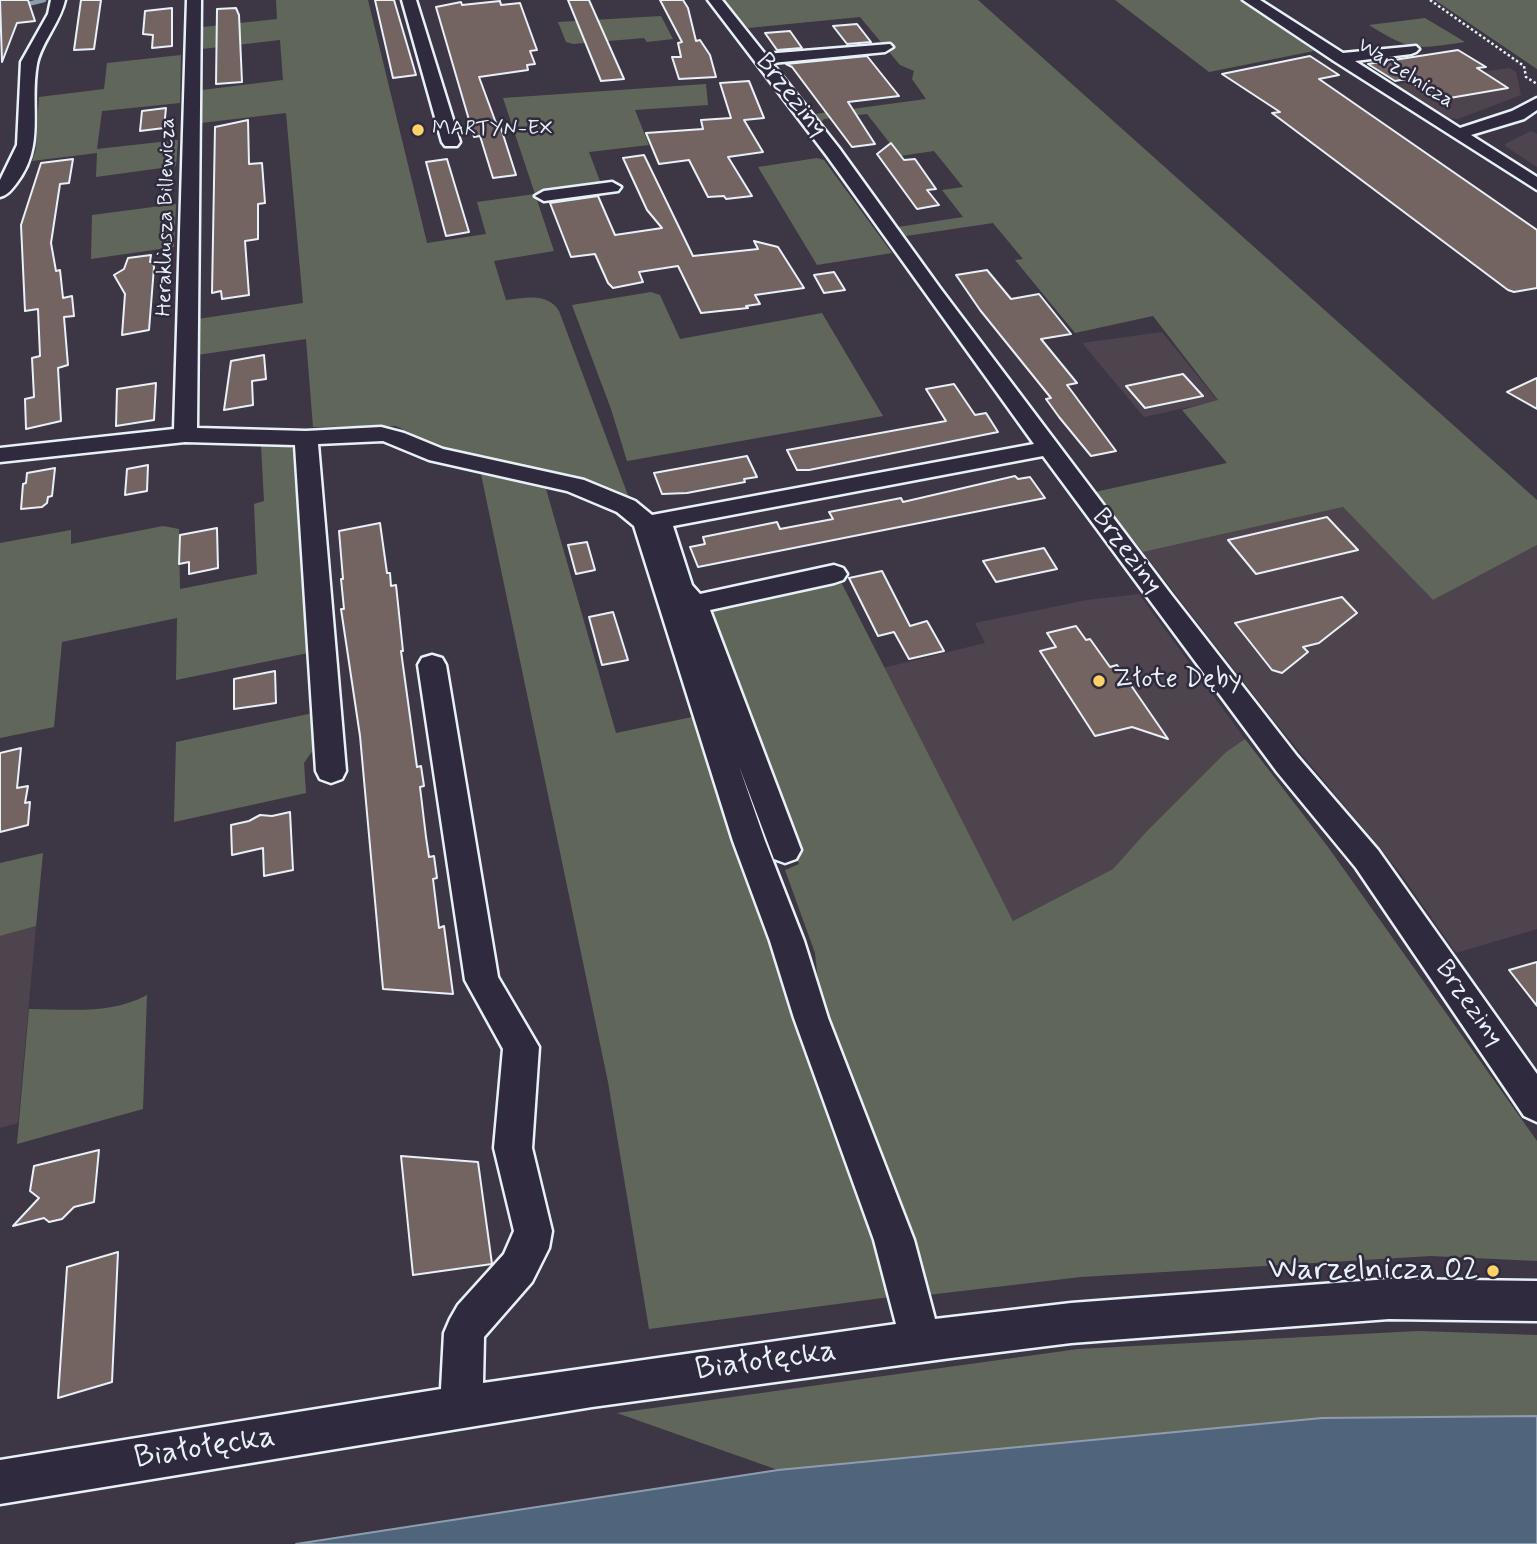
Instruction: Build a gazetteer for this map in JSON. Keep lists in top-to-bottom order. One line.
{"streets":{"street":["Warzelnicza","Brzeziny","Herakliusza Billewicza","Białołęcka"]},"places":["MARTYN-EX","Złote Dęby","Warzelnicza 02"]}
